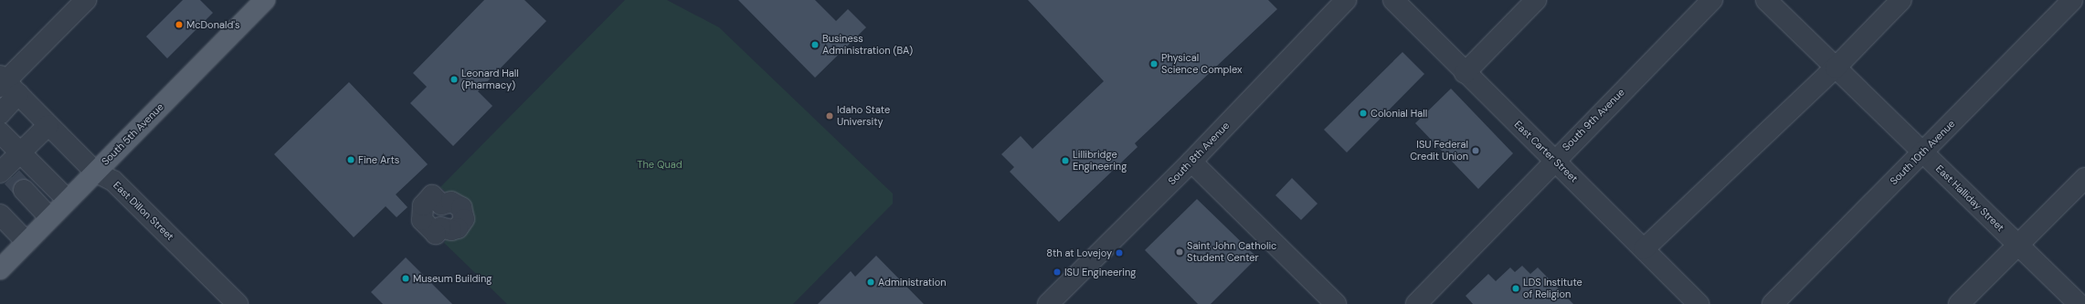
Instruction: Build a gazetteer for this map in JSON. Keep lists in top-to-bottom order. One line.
{"streets":{"main road":["South 5th Avenue"],"street":["South 9th Avenue","East Carter Street","South 10th Avenue","South 8th Avenue","East Halliday Street","East Dillon Street"]},"crossings":[["South 9th Avenue","East Carter Street"],["South 5th Avenue","East Dillon Street"],["South 10th Avenue","East Halliday Street"]],"parks":["The Quad"],"places":["McDonald's","Business Administration (BA)","Physical Science Complex","Leonard Hall (Pharmacy)","Colonial Hall","Idaho State University","ISU Federal Credit Union","Fine Arts","Lillibridge Engineering","Saint John Catholic Student Center","8th at Lovejoy","ISU Engineering","Museum Building","Administration","LDS Institute of Religion"]}
